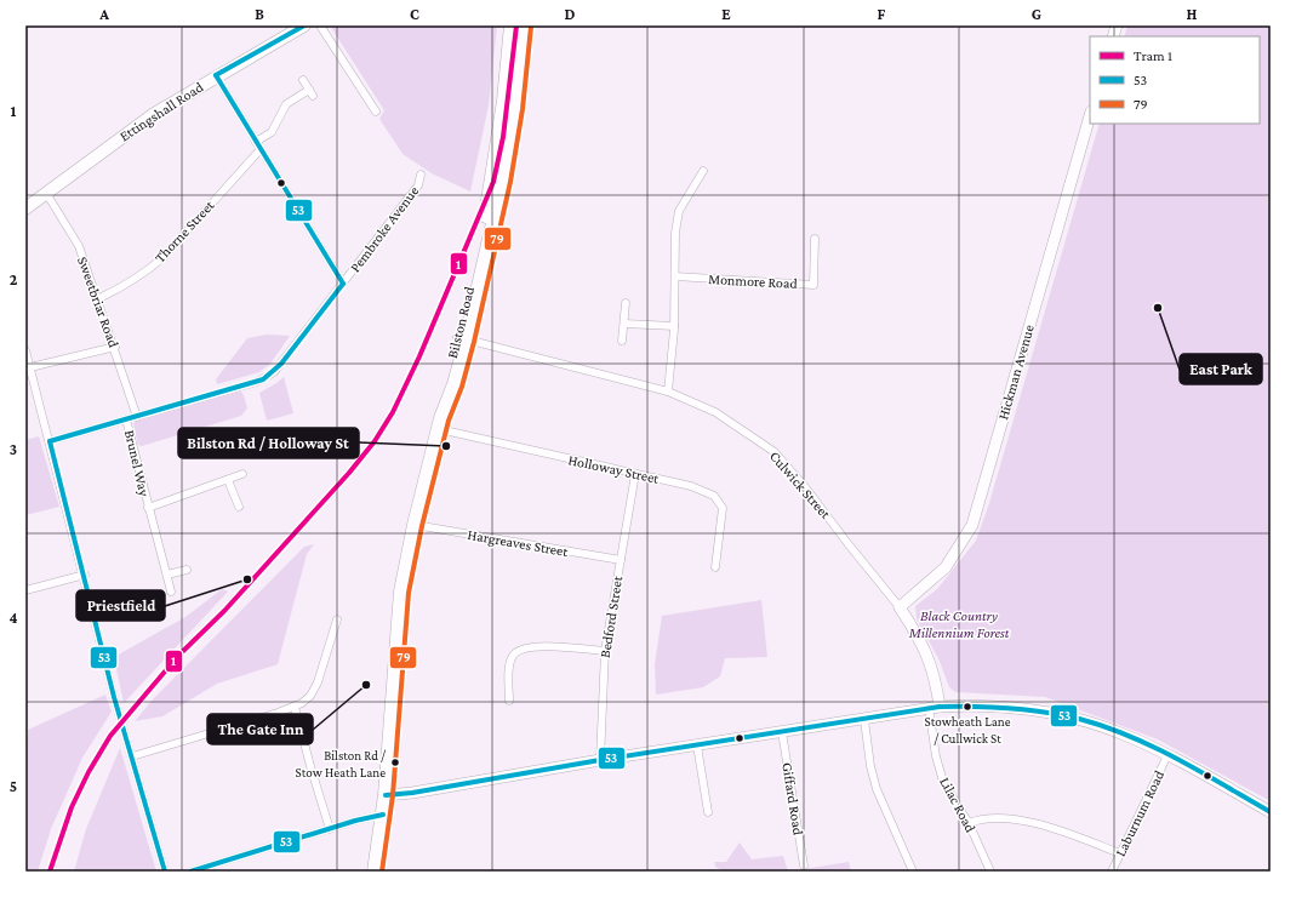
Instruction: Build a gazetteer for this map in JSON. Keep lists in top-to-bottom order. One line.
{"streets":{"highway":["Bilston Road"],"main road":["Ettingshall Road"],"street":["Pembroke Avenue","Thorne Street","Monmore Road","Sweetbriar Road","Hickman Avenue","Brunel Way","Holloway Street","Culwick Street","Hargreaves Street","Bedford Street","Giffard Road","Lilac Road","Laburnum Road"]},"crossings":[["Ettingshall Road","Sweetbriar Road"],["Pembroke Avenue","Sweetbriar Road"],["Pembroke Avenue","Brunel Way"],["Thorne Street","Sweetbriar Road"],["Bilston Road","Holloway Street"],["Bilston Road","Culwick Street"],["Bilston Road","Hargreaves Street"],["Hickman Avenue","Culwick Street"],["Holloway Street","Bedford Street"],["Culwick Street","Lilac Road"],["Hargreaves Street","Bedford Street"]],"parks":["Black Country Millennium Forest"],"places":["East Park","Bilston Rd / Holloway St","Priestfield","The Gate Inn","Stowheath Lane / Cullwick St","Bilston Rd / Stow Heath Lane"],"lines":["tram line 1","transit line 53","transit line 79"],"legend":["Tram 1","53","79"],"grid":{"columns":["A","B","C","D","E","F","G","H"],"rows":["1","2","3","4","5"]}}
